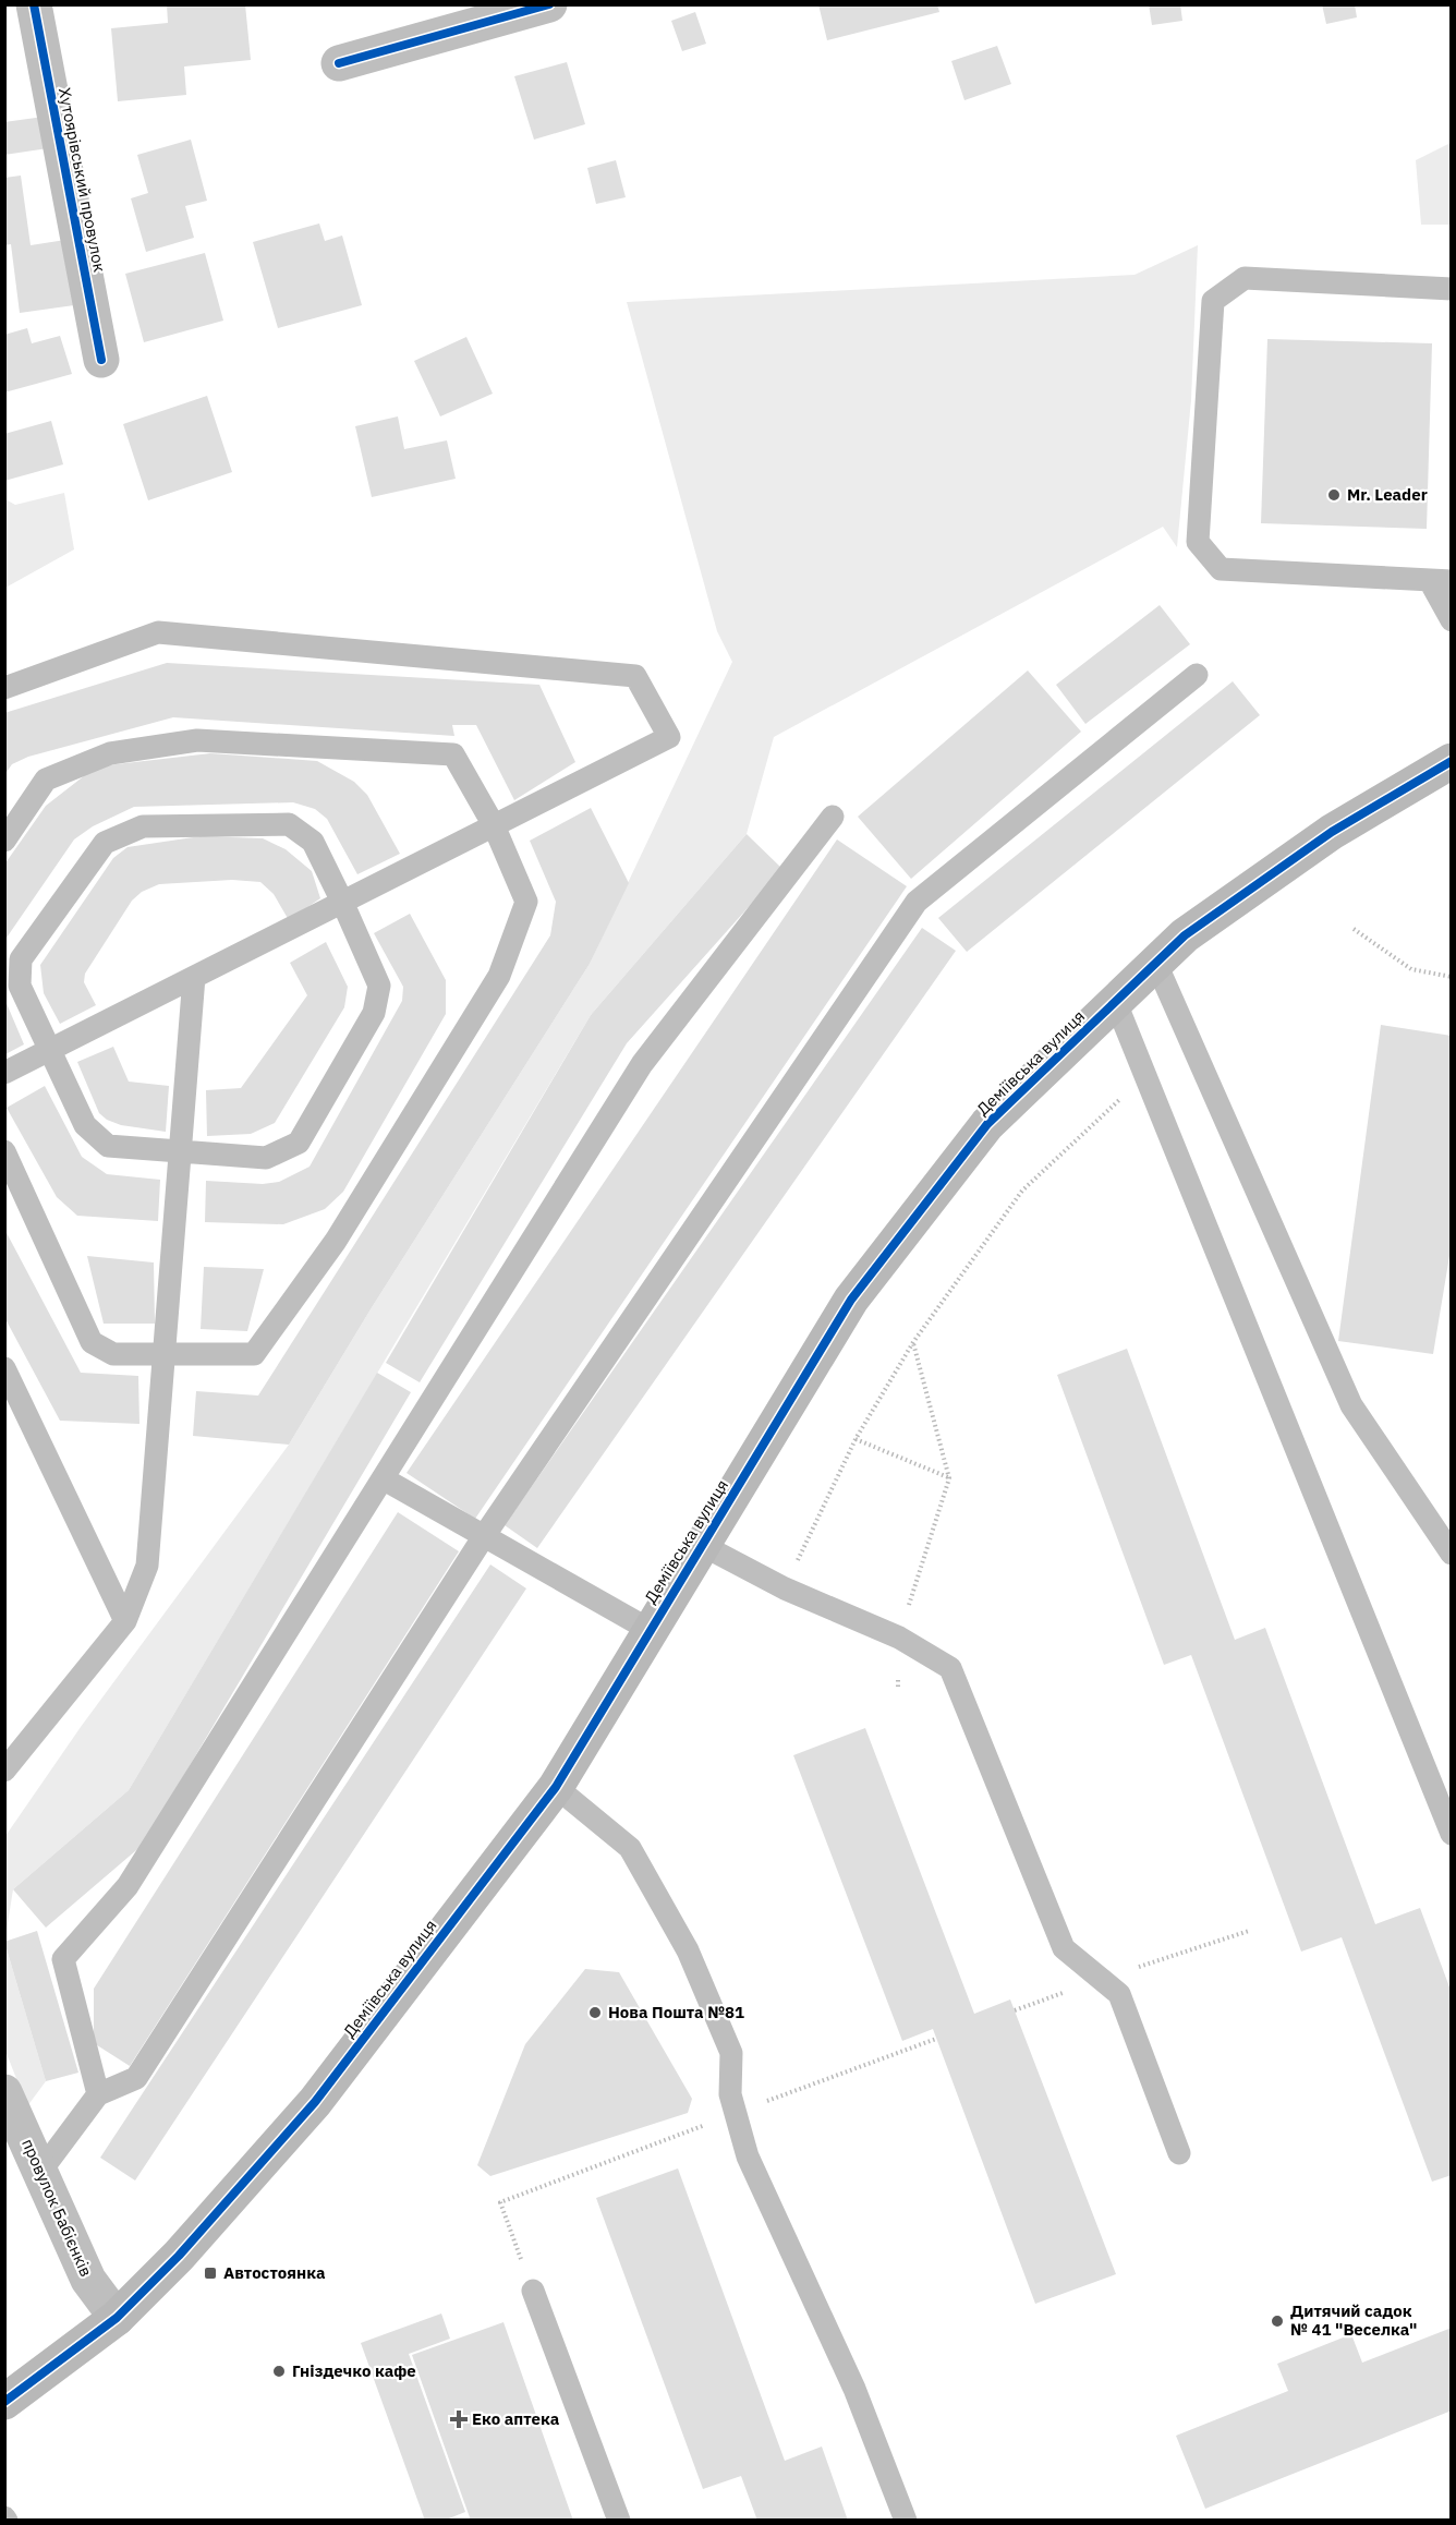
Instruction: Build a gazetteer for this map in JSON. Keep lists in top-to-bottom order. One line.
{"streets":{"street":["Хутоярівський провулок","Деміївська вулиця","провулок Бабієнків"]},"crossings":[["Деміївська вулиця","провулок Бабієнків"]],"places":{"other":["Mr. Leader","Нова Пошта №81","Дитячий садок № 41 \"Веселка\"","Гніздечко кафе"],"transit":["Автостоянка"],"health":["Еко аптека"]}}
